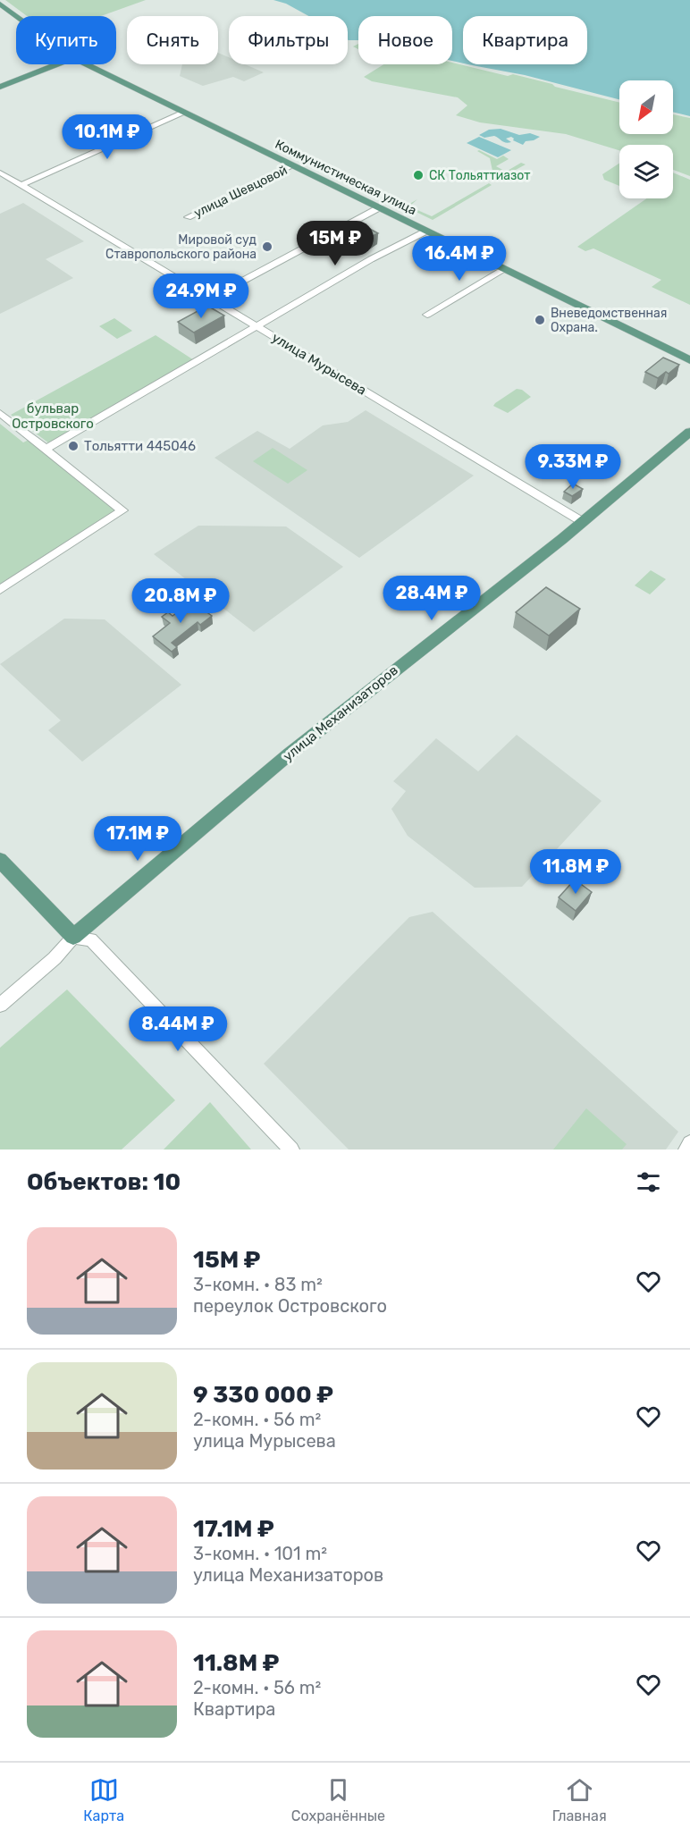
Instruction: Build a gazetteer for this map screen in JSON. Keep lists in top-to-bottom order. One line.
{"streets":{"main road":["Коммунистическая улица","улица Механизаторов"],"street":["улица Шевцовой","улица Мурысева"]},"crossings":[["Коммунистическая улица","улица Шевцовой"],["улица Мурысева","улица Механизаторов"]],"parks":["бульвар Островского"],"places":["СК Тольяттиазот","Мировой суд Ставропольского района","Вневедомственная Охрана.","Тольятти 445046"],"north":"bottom left","page":{"chip":["Купить","Снять","Фильтры","Новое","Квартира"],"price":["10.1M ₽","15M ₽","16.4M ₽","24.9M ₽","9.33M ₽","28.4M ₽","20.8M ₽","17.1M ₽","11.8M ₽","8.44M ₽"],"heading":"Объектов: 10","list":[{"name":"15M ₽","note":"3-комн. · 83 m² · переулок Островского"},{"name":"9 330 000 ₽","note":"2-комн. · 56 m² · улица Мурысева"},{"name":"17.1M ₽","note":"3-комн. · 101 m² · улица Механизаторов"},{"name":"11.8M ₽","note":"2-комн. · 56 m² · Квартира"}],"tabs":["Карта","Сохранённые","Главная"]}}
